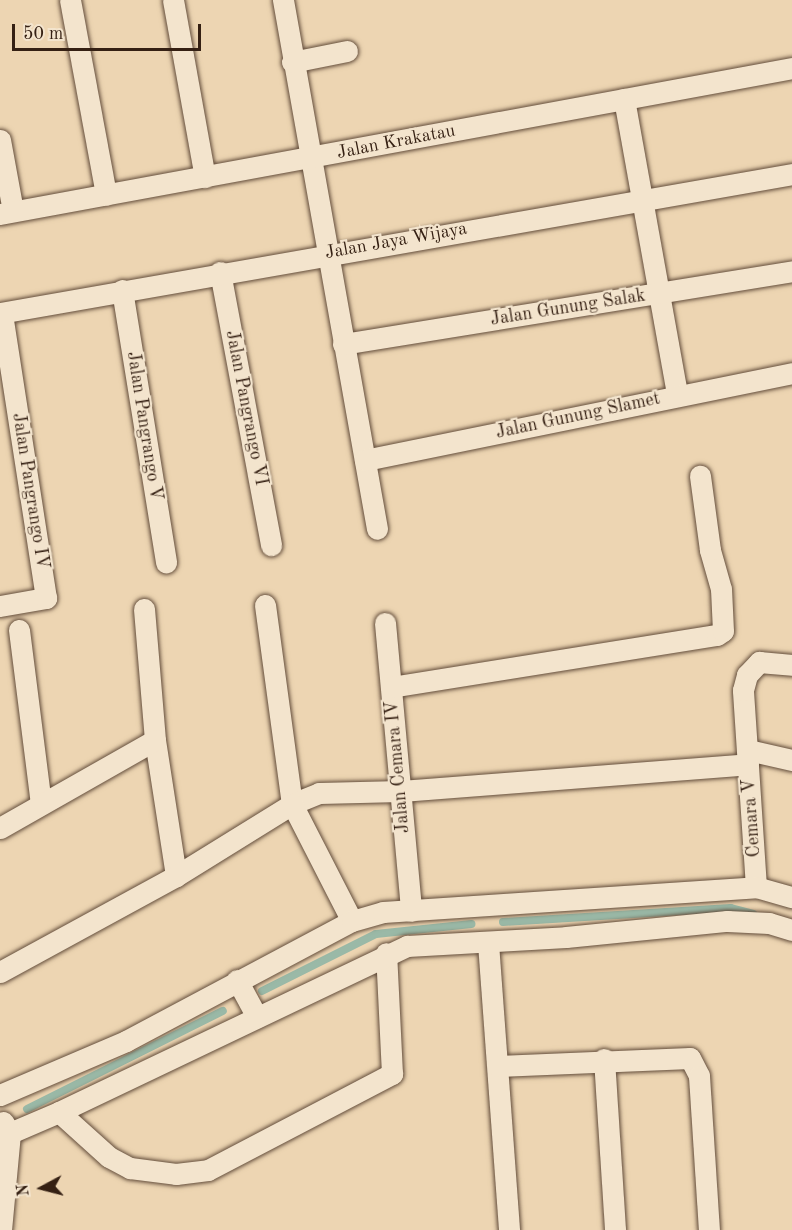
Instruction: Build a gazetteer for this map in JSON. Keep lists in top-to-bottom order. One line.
{"streets":{"street":["Jalan Krakatau","Jalan Jaya Wijaya","Jalan Gunung Salak","Jalan Pangrango VI","Jalan Gunung Slamet","Jalan Pangrango V","Jalan Pangrango IV","Jalan Cemara IV","Cemara V"]},"crossings":[["Jalan Jaya Wijaya","Jalan Pangrango VI"],["Jalan Jaya Wijaya","Jalan Pangrango V"],["Jalan Jaya Wijaya","Jalan Pangrango IV"]],"scale_bar":"50 m","north":"left"}
